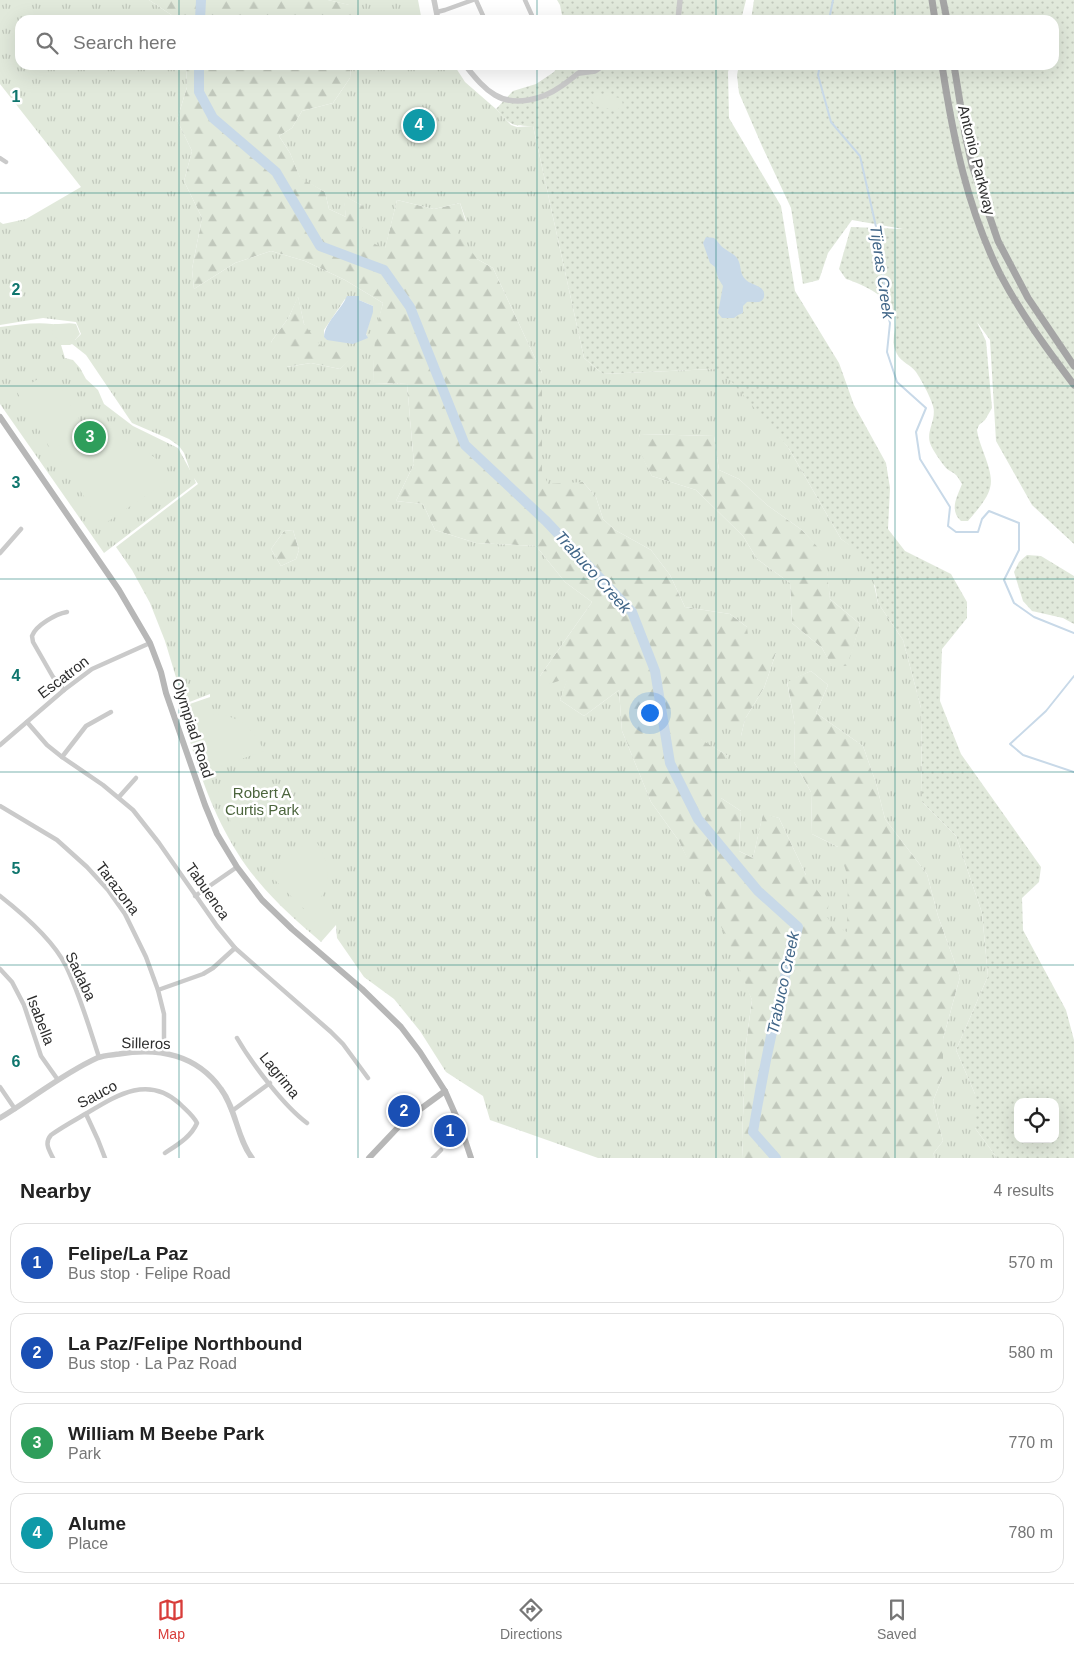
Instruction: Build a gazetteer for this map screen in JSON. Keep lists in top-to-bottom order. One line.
{"streets":{"main road":["Antonio Parkway","Olympiad Road"],"street":["Escatron","Tarazona","Tabuenca","Sadaba","Isabella","Silleros","Lagrima","Sauco"]},"crossings":[["Escatron","Olympiad Road"],["Escatron","Tabuenca"],["Tarazona","Silleros"],["Sadaba","Silleros"],["Isabella","Silleros"]],"water":["Tijeras Creek","Trabuco Creek"],"parks":["Robert A Curtis Park"],"page":{"search":"Search here","pins":["4","3","2","1"],"heading":["Nearby","4 results"],"list":[{"mark":"1","name":"Felipe/La Paz","note":"Bus stop · Felipe Road","value":"570 m"},{"mark":"2","name":"La Paz/Felipe Northbound","note":"Bus stop · La Paz Road","value":"580 m"},{"mark":"3","name":"William M Beebe Park","note":"Park","value":"770 m"},{"mark":"4","name":"Alume","note":"Place","value":"780 m"}],"nav":["Map","Directions","Saved"]},"grid":{"rows":["1","2","3","4","5","6"]}}
